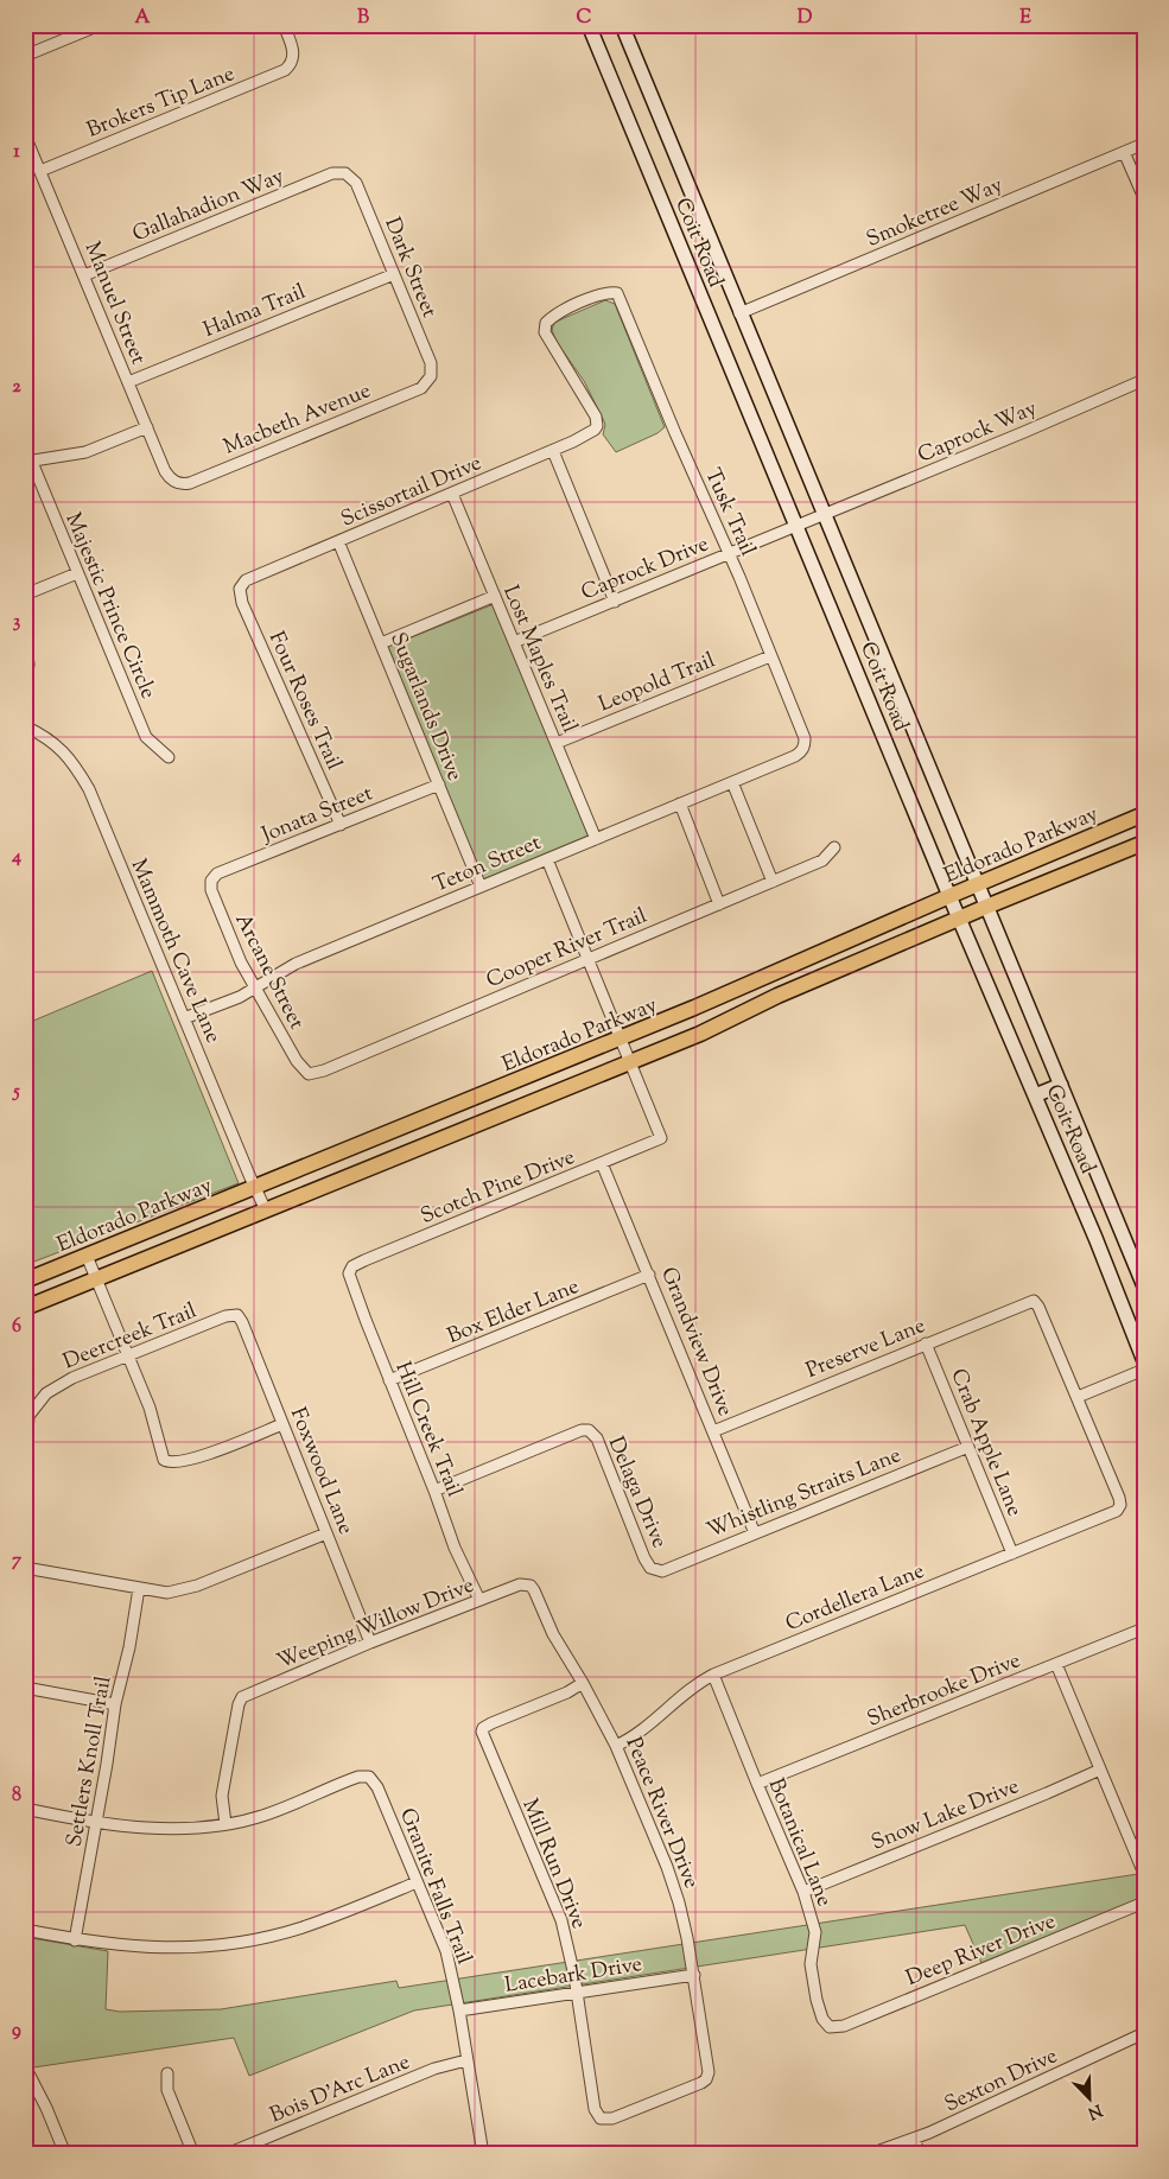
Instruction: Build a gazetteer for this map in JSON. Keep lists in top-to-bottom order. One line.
{"streets":{"main road":["Coit Road","Eldorado Parkway"],"street":["Brokers Tip Lane","Gallahadion Way","Smoketree Way","Dark Street","Manuel Street","Halma Trail","Macbeth Avenue","Caprock Way","Scissortail Drive","Tusk Trail","Caprock Drive","Majestic Prince Circle","Lost Maples Trail","Leopold Trail","Four Roses Trail","Sugarlands Drive","Jonata Street","Teton Street","Cooper River Trail","Mammoth Cave Lane","Arcane Street","Scotch Pine Drive","Box Elder Lane","Deercreek Trail","Grandview Drive","Preserve Lane","Hill Creek Trail","Crab Apple Lane","Foxwood Lane","Delaga Drive","Whistling Straits Lane","Cordellera Lane","Weeping Willow Drive","Sherbrooke Drive","Settlers Knoll Trail","Peace River Drive","Snow Lake Drive","Botanical Lane","Mill Run Drive","Granite Falls Trail","Deep River Drive","Lacebark Drive","Sexton Drive","Bois D'Arc Lane"]},"crossings":[["Brokers Tip Lane","Manuel Street"],["Gallahadion Way","Dark Street"],["Gallahadion Way","Manuel Street"],["Smoketree Way","Coit Road"],["Coit Road","Caprock Way"],["Coit Road","Caprock Drive"],["Coit Road","Eldorado Parkway"],["Dark Street","Halma Trail"],["Dark Street","Macbeth Avenue"],["Manuel Street","Halma Trail"],["Manuel Street","Macbeth Avenue"],["Caprock Way","Caprock Drive"],["Scissortail Drive","Tusk Trail"],["Scissortail Drive","Lost Maples Trail"],["Scissortail Drive","Four Roses Trail"],["Scissortail Drive","Sugarlands Drive"],["Tusk Trail","Caprock Drive"],["Tusk Trail","Leopold Trail"],["Tusk Trail","Teton Street"],["Caprock Drive","Lost Maples Trail"],["Lost Maples Trail","Leopold Trail"],["Lost Maples Trail","Teton Street"],["Four Roses Trail","Jonata Street"],["Sugarlands Drive","Jonata Street"],["Sugarlands Drive","Teton Street"],["Jonata Street","Arcane Street"],["Eldorado Parkway","Mammoth Cave Lane"],["Teton Street","Mammoth Cave Lane"],["Teton Street","Arcane Street"],["Cooper River Trail","Arcane Street"],["Scotch Pine Drive","Grandview Drive"],["Scotch Pine Drive","Hill Creek Trail"],["Box Elder Lane","Grandview Drive"],["Box Elder Lane","Hill Creek Trail"],["Deercreek Trail","Foxwood Lane"],["Grandview Drive","Preserve Lane"],["Grandview Drive","Whistling Straits Lane"],["Preserve Lane","Crab Apple Lane"],["Preserve Lane","Cordellera Lane"],["Hill Creek Trail","Delaga Drive"],["Hill Creek Trail","Weeping Willow Drive"],["Crab Apple Lane","Whistling Straits Lane"],["Crab Apple Lane","Cordellera Lane"],["Foxwood Lane","Weeping Willow Drive"],["Delaga Drive","Whistling Straits Lane"],["Cordellera Lane","Peace River Drive"],["Cordellera Lane","Botanical Lane"],["Weeping Willow Drive","Peace River Drive"],["Weeping Willow Drive","Granite Falls Trail"],["Sherbrooke Drive","Botanical Lane"],["Peace River Drive","Mill Run Drive"],["Peace River Drive","Lacebark Drive"],["Snow Lake Drive","Botanical Lane"],["Botanical Lane","Deep River Drive"],["Mill Run Drive","Lacebark Drive"],["Granite Falls Trail","Lacebark Drive"],["Granite Falls Trail","Bois D'Arc Lane"]],"north":"bottom right","grid":{"columns":["A","B","C","D","E"],"rows":["1","2","3","4","5","6","7","8","9"]}}
